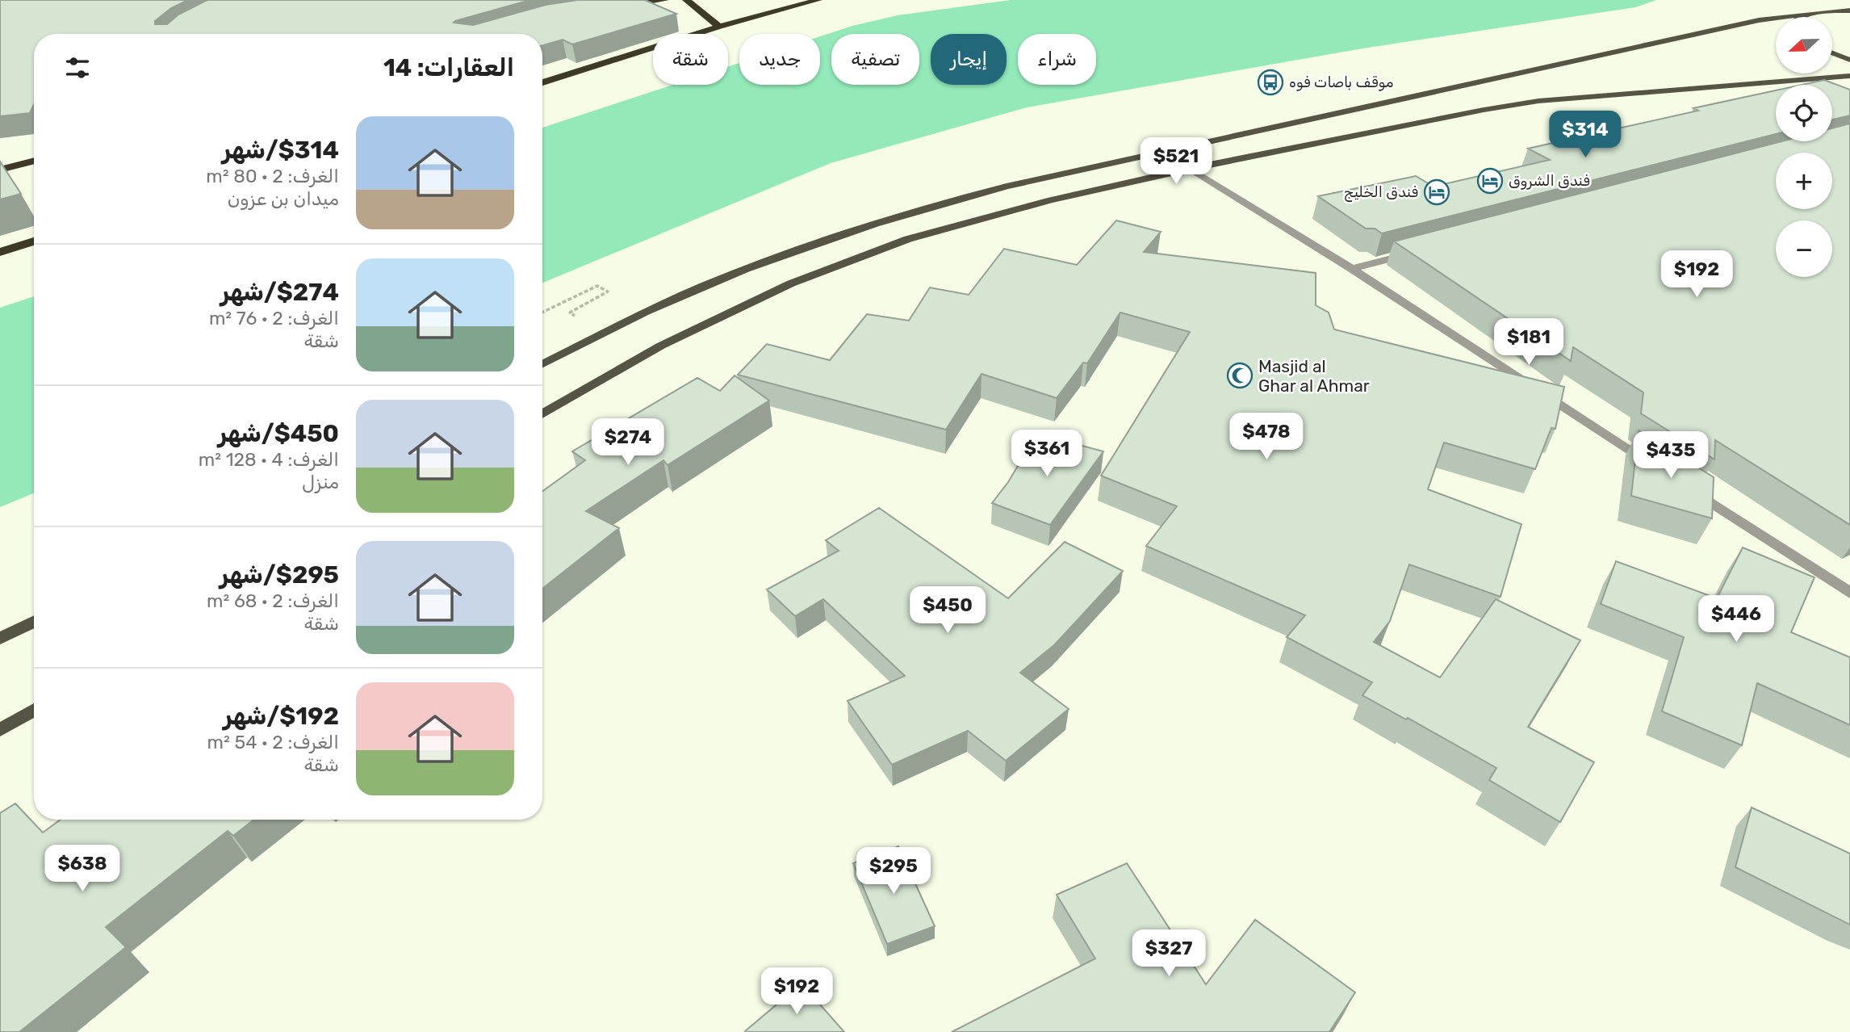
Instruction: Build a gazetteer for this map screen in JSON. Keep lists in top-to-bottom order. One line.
{"places":{"bus stop":["موقف باصات فوه"],"hotel":["فندق الشروق","فندق الخليج"],"mosque":["Masjid al Ghar al Ahmar"]},"north":"left","page":{"map_buttons":["+","−"],"chip":["شراء","إيجار","تصفية","جديد","شقة"],"heading":"العقارات: 14","list":[{"name":"$314/شهر","note":"الغرف: 2 · 80 m² · ميدان بن عزون"},{"name":"$274/شهر","note":"الغرف: 2 · 76 m² · شقة"},{"name":"$450/شهر","note":"الغرف: 4 · 128 m² · منزل"},{"name":"$295/شهر","note":"الغرف: 2 · 68 m² · شقة"},{"name":"$192/شهر","note":"الغرف: 2 · 54 m² · شقة"}],"price":["$314","$521","$192","$181","$478","$274","$361","$435","$450","$446","$638","$295","$327","$192"]}}
